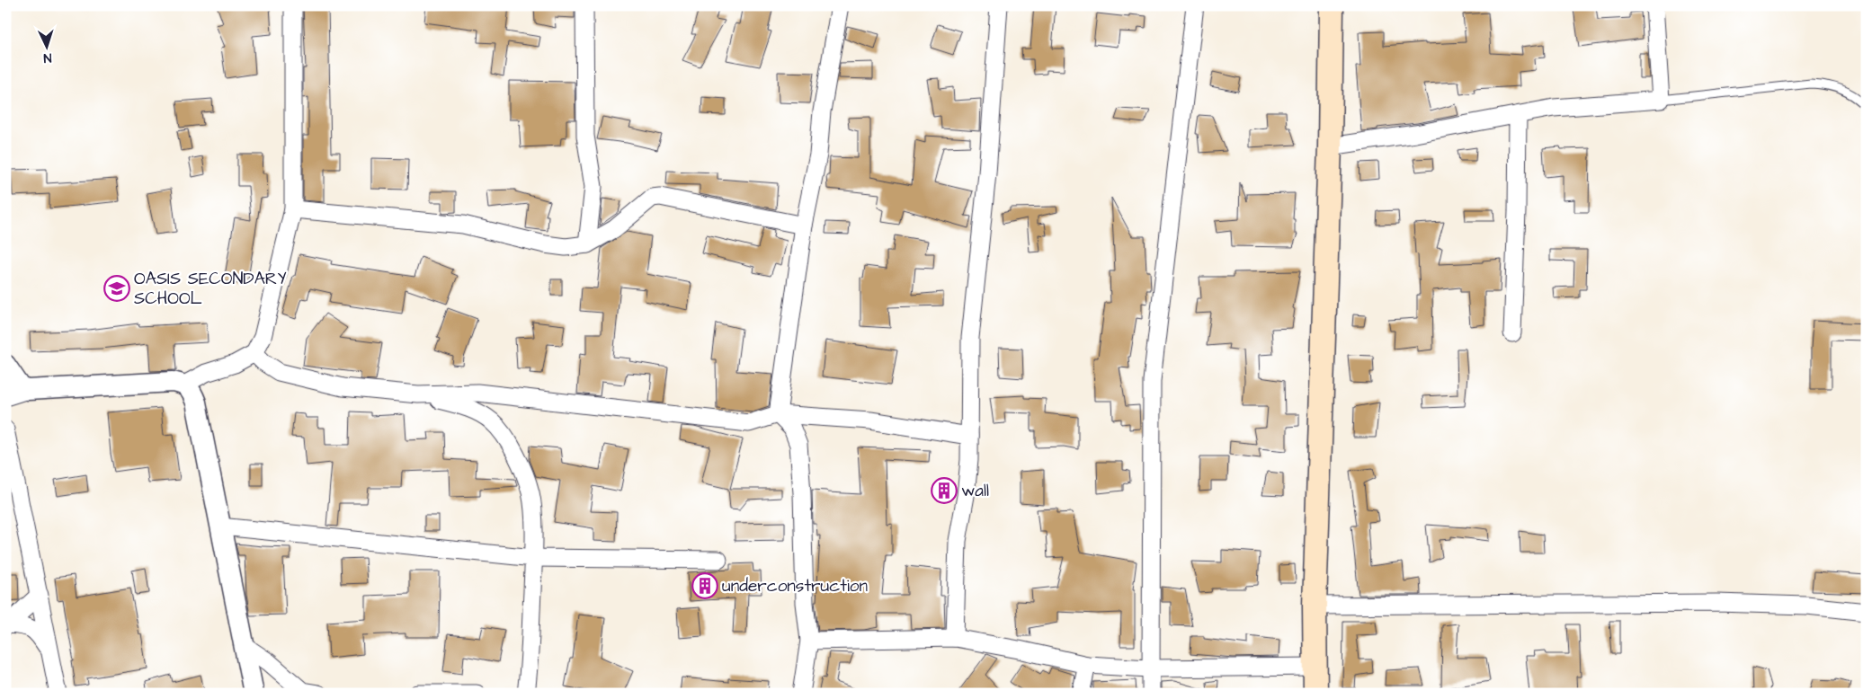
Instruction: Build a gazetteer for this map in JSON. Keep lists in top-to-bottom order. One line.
{"places":{"school or university":["OASIS SECONDARY SCHOOL"],"building":["wall","underconstruction"]},"north":"bottom"}
